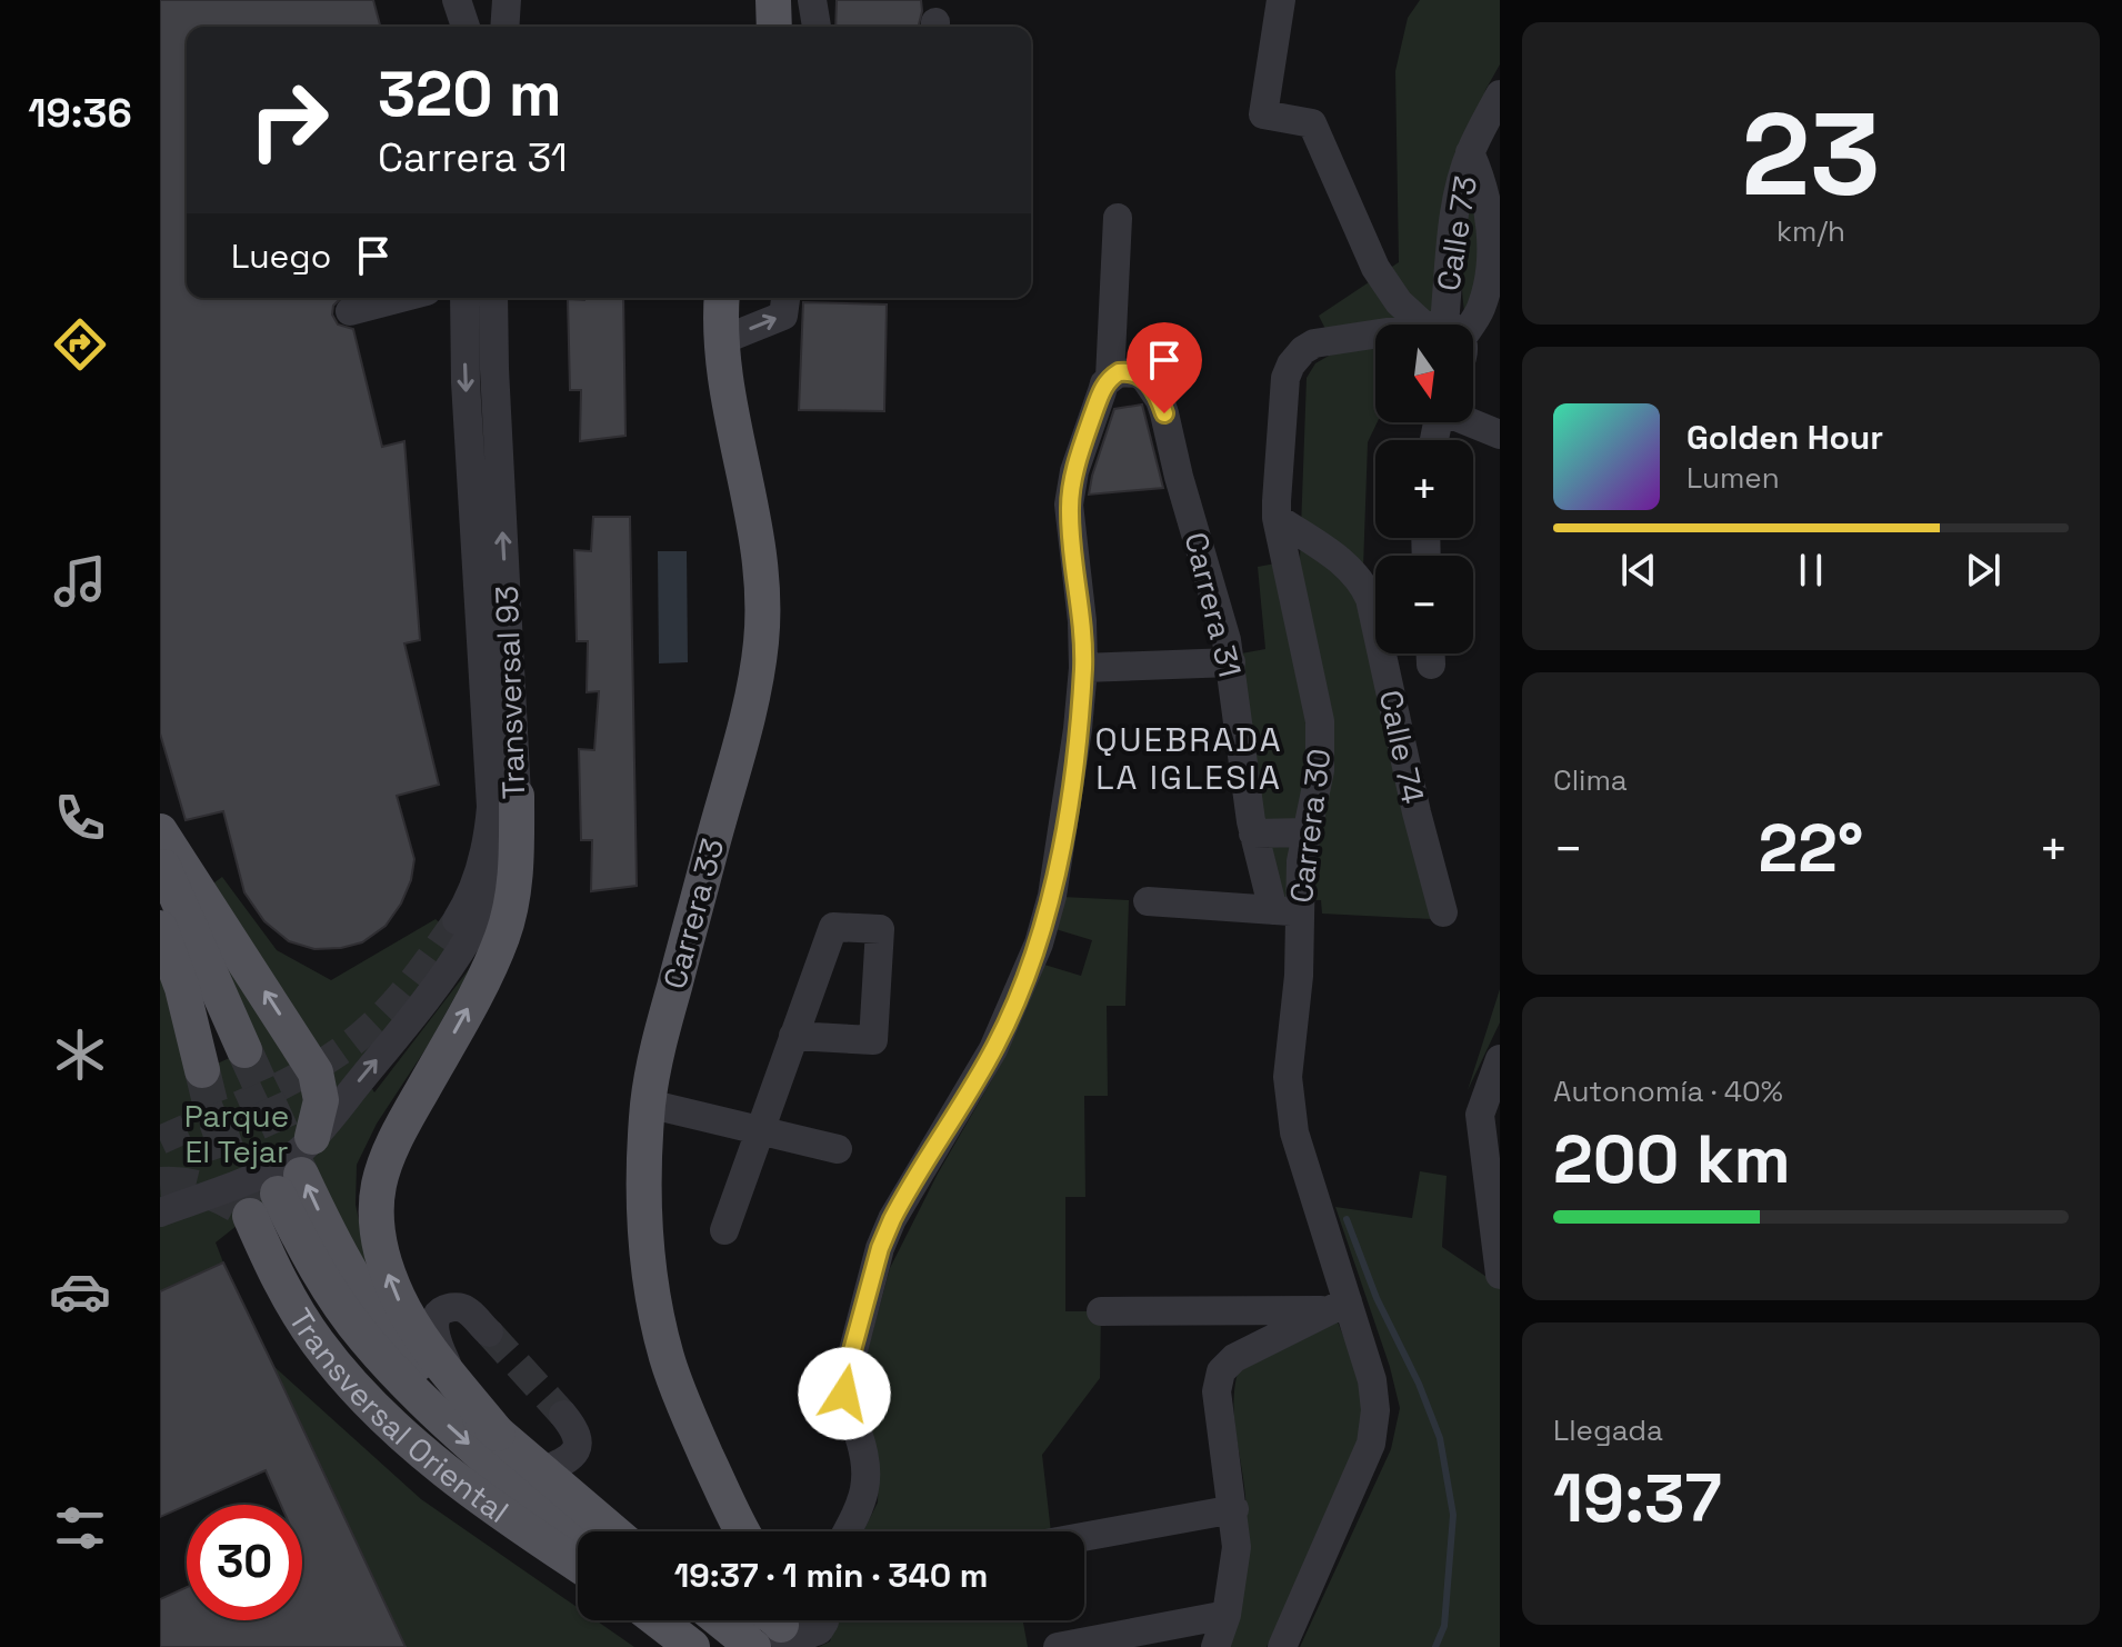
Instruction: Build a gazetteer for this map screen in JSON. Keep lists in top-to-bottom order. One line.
{"streets":{"main road":["Carrera 33","Transversal Oriental"],"street":["Calle 73","Carrera 31","Transversal 93","Calle 74","Carrera 30"]},"crossings":[["Carrera 31","Carrera 30"],["Calle 74","Carrera 30"]],"districts":["QUEBRADA LA IGLESIA"],"parks":["Parque El Tejar"],"north":"bottom","page":{"tabs":"19:36","tile":[["23","km/h"],"Clima",["Autonomía · 40%","200 km"],["Llegada","19:37"]],"turn":["320 m","Carrera 31"],"then":"Luego","map_buttons":["+","−"],"song":["Golden Hour","Lumen"],"heat":["−","22°","+"],"limit":"30","trip":"19:37 · 1 min · 340 m"}}
